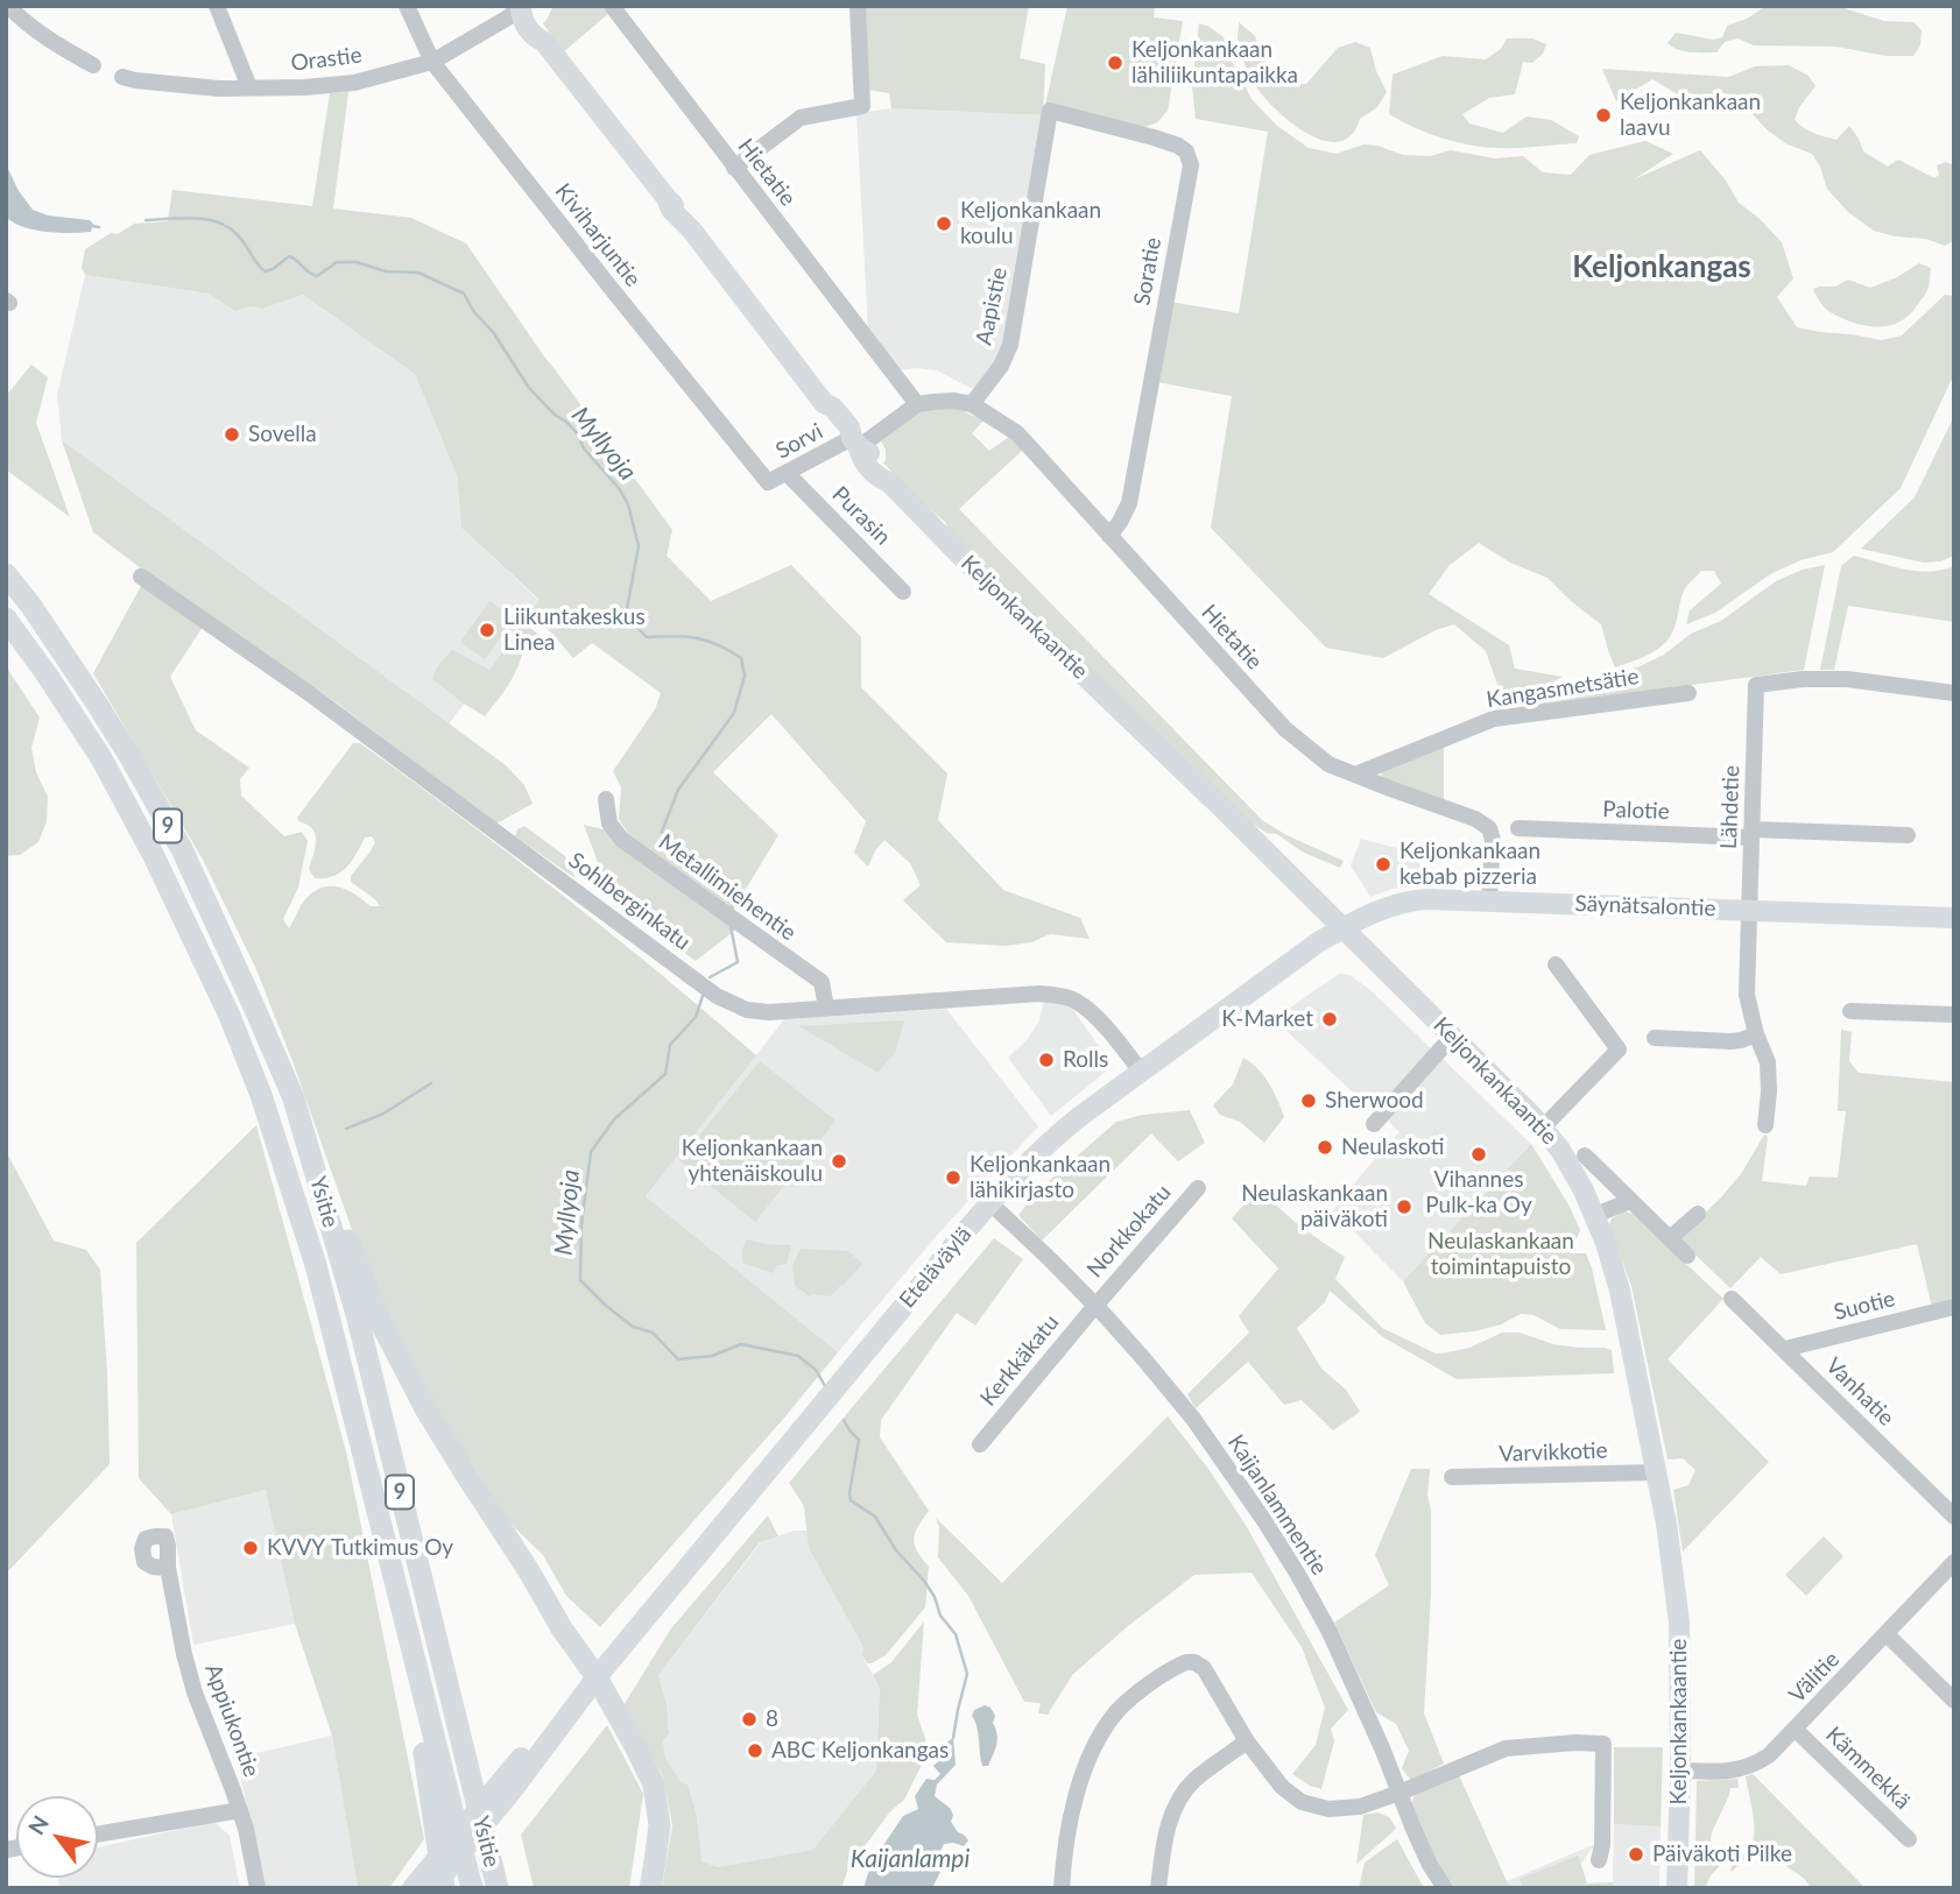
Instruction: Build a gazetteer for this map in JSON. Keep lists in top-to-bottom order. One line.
{"streets":{"highway":["9","Ysitie"],"main road":["Keljonkankaantie","Säynätsalontie","Eteläväylä"],"street":["Orastie","Hietatie","Kiviharjuntie","Soratie","Aapistie","Sorvi","Purasin","Kangasmetsätie","Lähdetie","Palotie","Metallimiehentie","Sohlberginkatu","Norkkokatu","Suotie","Kerkkäkatu","Vanhatie","Varvikkotie","Kaijanlammentie","Välitie","Appiukontie","Kämmekkä"]},"crossings":[["Orastie","Kiviharjuntie"],["Orastie","Keljonkankaantie"],["Hietatie","Soratie"],["Hietatie","Aapistie"],["Hietatie","Kangasmetsätie"],["Hietatie","Säynätsalontie"],["Kiviharjuntie","Sorvi"],["Soratie","Aapistie"],["Sorvi","Purasin"],["Sorvi","Keljonkankaantie"],["Keljonkankaantie","Säynätsalontie"],["Keljonkankaantie","Eteläväylä"],["Keljonkankaantie","Varvikkotie"],["Keljonkankaantie","Välitie"],["Lähdetie","Palotie"],["Lähdetie","Säynätsalontie"],["Metallimiehentie","Sohlberginkatu"],["Sohlberginkatu","Eteläväylä"],["Säynätsalontie","Eteläväylä"],["Norkkokatu","Kerkkäkatu"],["Norkkokatu","Kaijanlammentie"],["Eteläväylä","Kaijanlammentie"],["Suotie","Vanhatie"],["Kerkkäkatu","Kaijanlammentie"],["Välitie","Kämmekkä"]],"districts":["Keljonkangas"],"water":["Myllyoja","Kaijanlampi"],"parks":["Neulaskankaan toimintapuisto"],"places":["Keljonkankaan lähiliikuntapaikka","Keljonkankaan laavu","Keljonkankaan koulu","Sovella","Liikuntakeskus Linea","Keljonkankaan kebab pizzeria","K-Market","Rolls","Sherwood","Neulaskoti","Vihannes Pulk-ka Oy","Keljonkankaan yhtenäiskoulu","Keljonkankaan lähikirjasto","Neulaskankaan päiväkoti","KVVY Tutkimus Oy","8","ABC Keljonkangas","Päiväkoti Pilke"],"north":"top left"}
